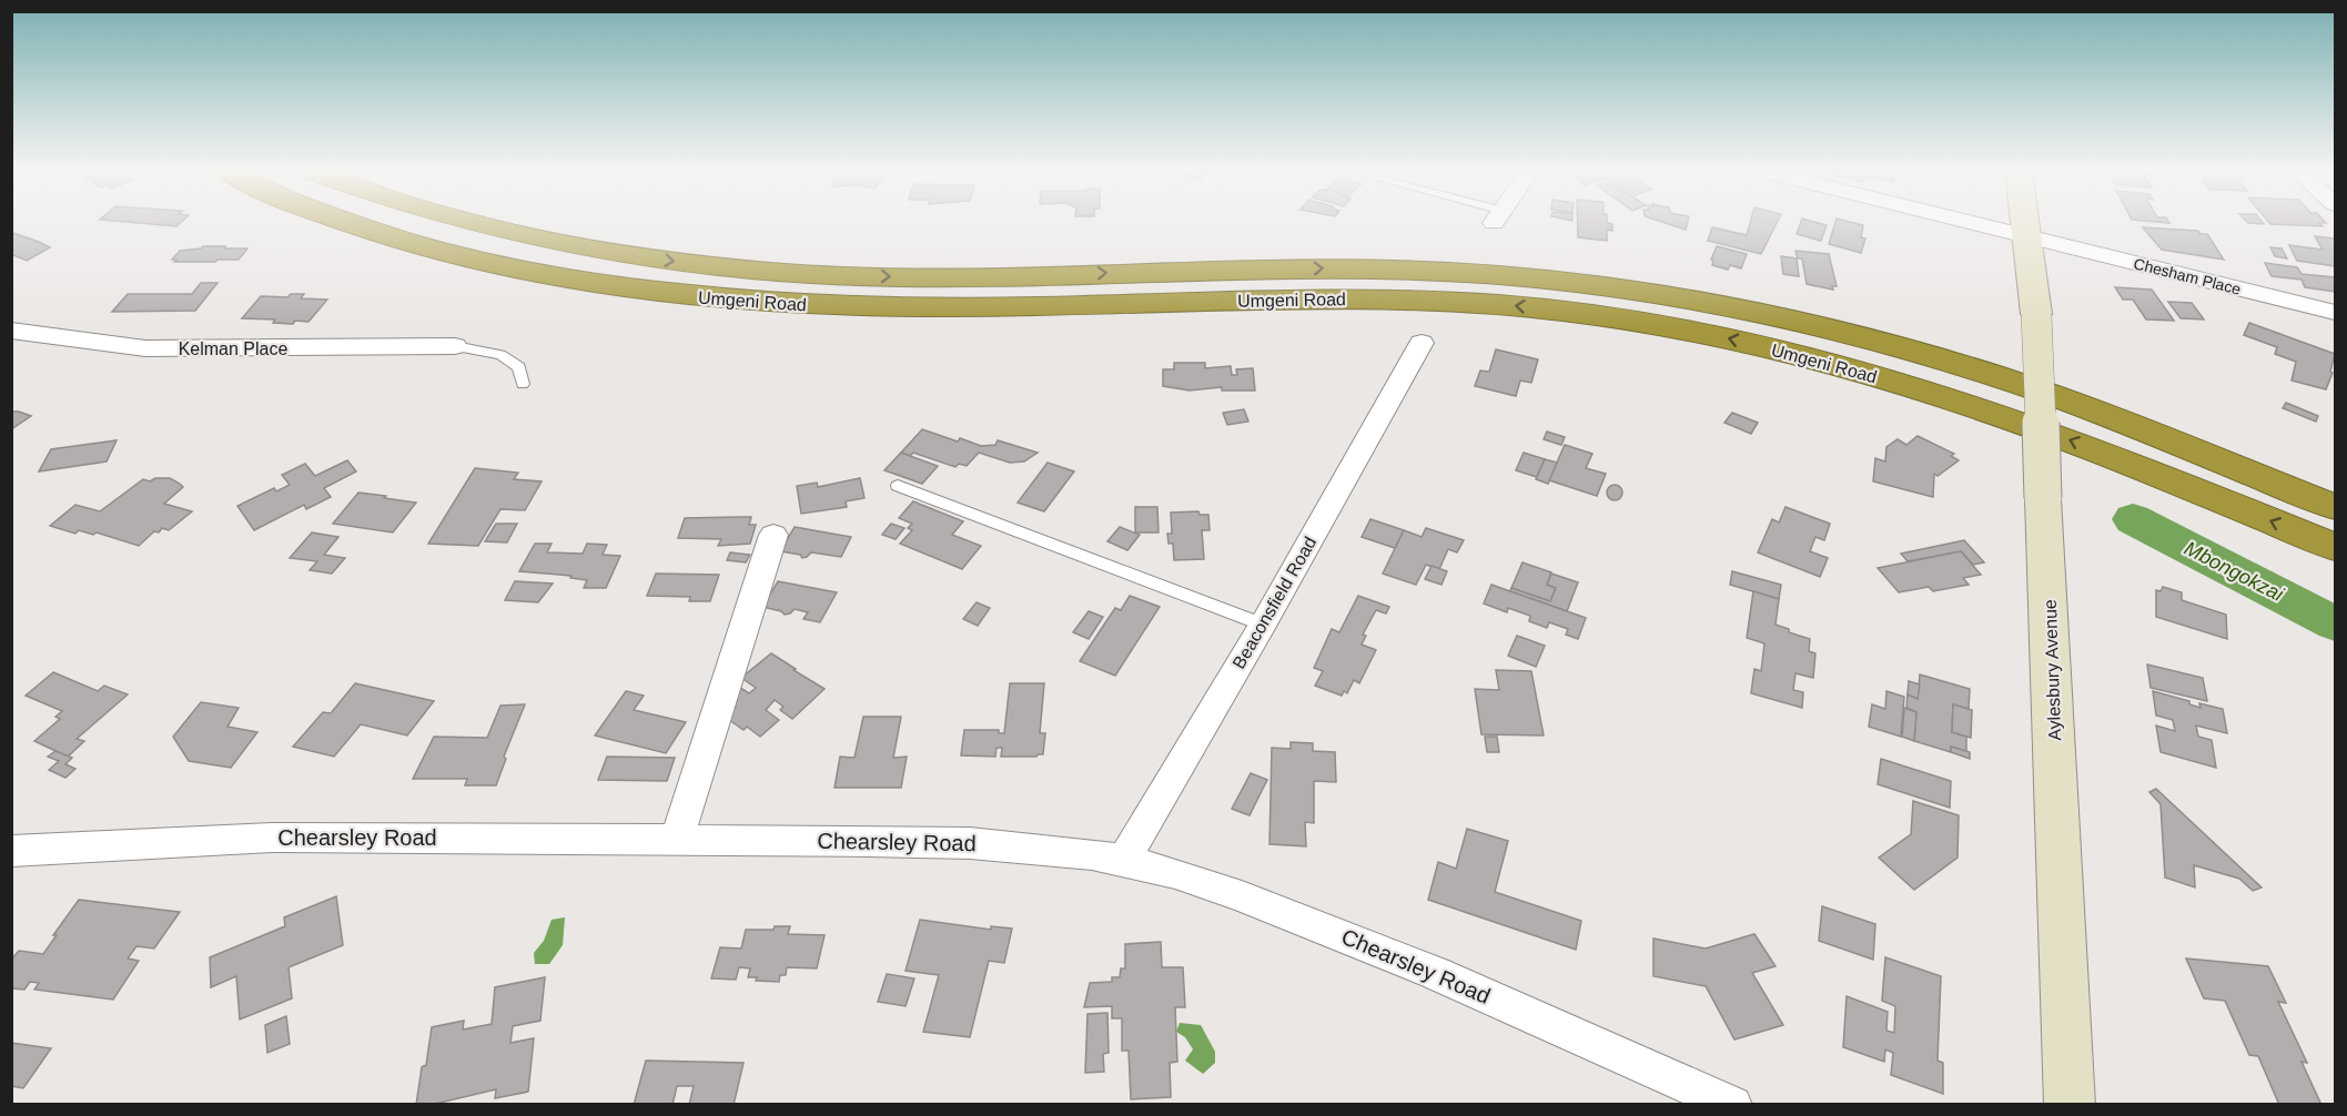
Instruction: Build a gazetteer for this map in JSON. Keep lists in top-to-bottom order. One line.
{"streets":{"highway":["Umgeni Road"],"street":["Chesham Place","Kelman Place","Beaconsfield Road","Aylesbury Avenue","Chearsley Road"]},"crossings":[["Chesham Place","Aylesbury Avenue"],["Beaconsfield Road","Chearsley Road"]],"water":["Mbongokzai"]}
